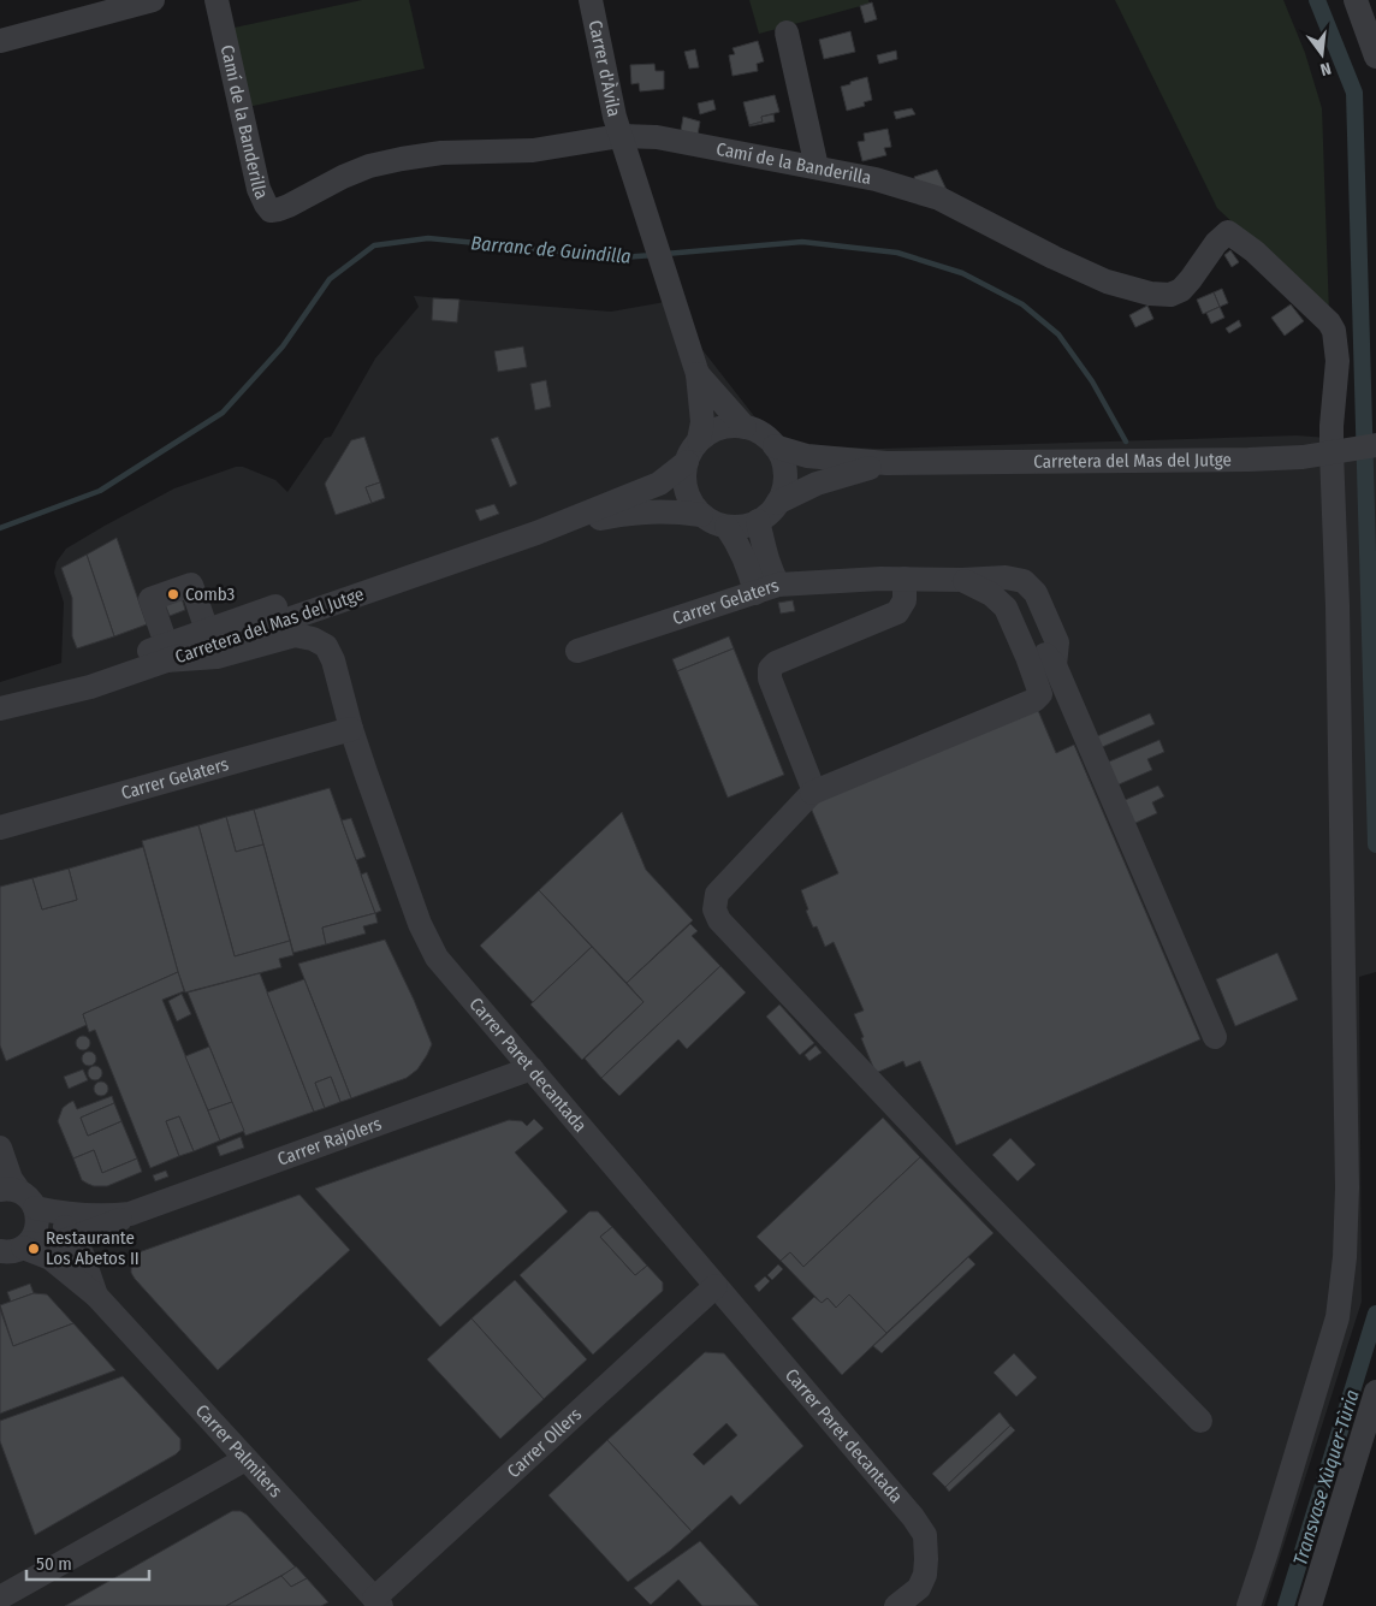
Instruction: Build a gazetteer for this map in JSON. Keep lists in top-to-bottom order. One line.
{"streets":{"street":["Carrer d'Àvila","Camí de la Banderilla","Carretera del Mas del Jutge","Carrer Gelaters","Carrer Paret decantada","Carrer Rajolers","Carrer Ollers","Carrer Palmiters"]},"crossings":[["Carrer d'Àvila","Camí de la Banderilla"],["Camí de la Banderilla","Carretera del Mas del Jutge"],["Carretera del Mas del Jutge","Carrer Paret decantada"],["Carrer Gelaters","Carrer Paret decantada"],["Carrer Paret decantada","Carrer Rajolers"],["Carrer Paret decantada","Carrer Ollers"],["Carrer Rajolers","Carrer Palmiters"],["Carrer Ollers","Carrer Palmiters"]],"water":["Barranc de Guindilla","Transvase Xùquer-Tùria"],"places":["Comb3","Restaurante Los Abetos II"],"scale_bar":"50 m","north":"bottom"}
